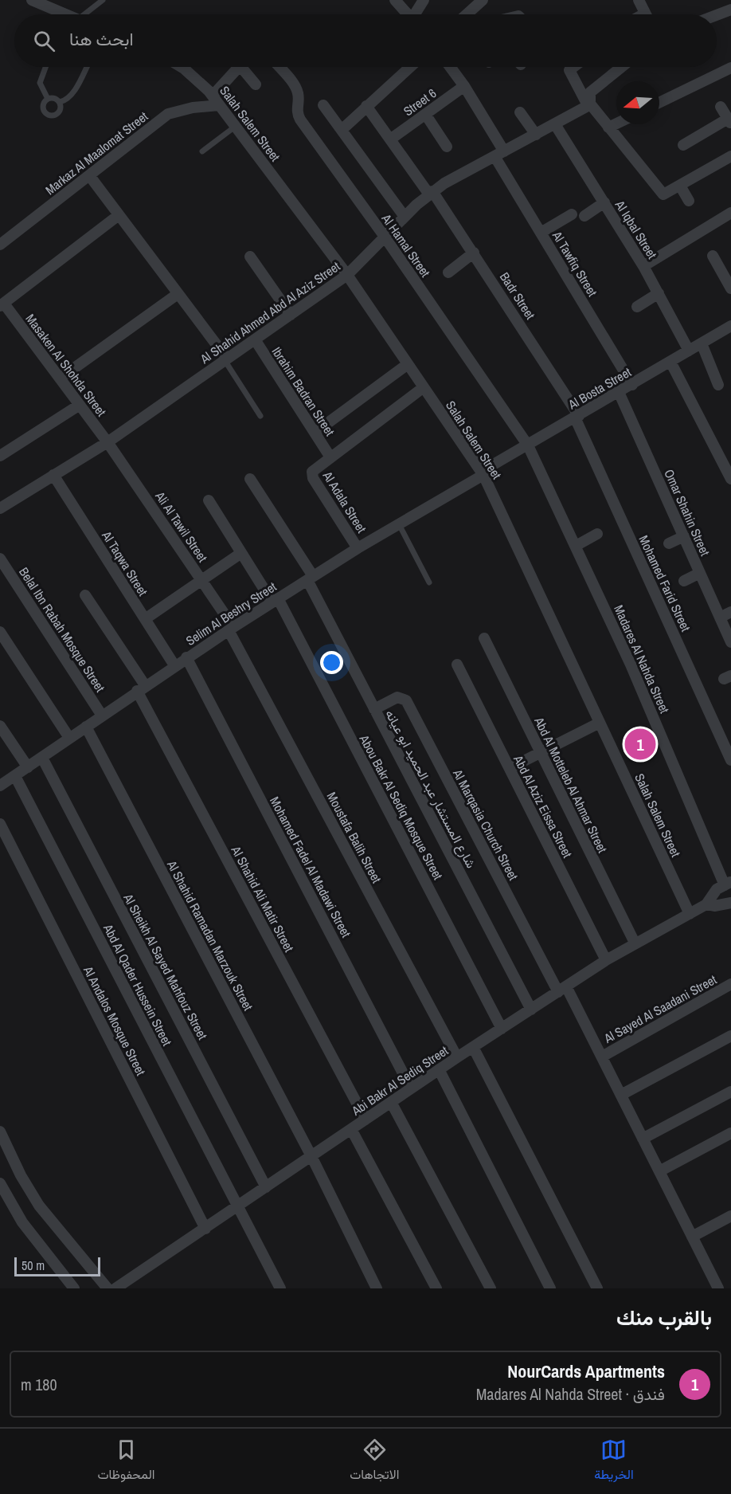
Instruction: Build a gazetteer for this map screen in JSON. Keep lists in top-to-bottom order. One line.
{"streets":{"street":["Street 6","Salah Salem Street","Markaz Al Maalomat Street","Al Iqbal Street","Al Hamal Street","Al Tawfiq Street","Badr Street","Al Shahid Ahmed Abd Al Aziz Street","Masaken Al Shohda Street","Al Bosta Street","Ibrahim Badran Street","Al Adala Street","Omar Shahin Street","Ali Al Tawil Street","Al Taqwa Street","Mohamed Farid Street","Selim Al Beshry Street","Belal Ibn Rabah Mosque Street","Madares Al Nahda Street","Abd Al Motteleb Al Ahmar Street","شارع المستشار عبد الحميد ابو عيانه","Abd Al Aziz Eissa Street","Abou Bakr Al Sediq Mosque Street","Al Marqasia Church Street","Moustafa Balih Street","Mohamed Fadel Al Madawi Street","Al Shahid Ali Matir Street","Al Shahid Ramadan Marzouk Street","Al Sheikh Al Sayed Mahfouz Street","Abd Al Qader Hussein Street","Al Sayed Al Saadani Street","Al Andalos Mosque Street","Abi Bakr Al Sediq Street"]},"crossings":[["Street 6","Al Tawfiq Street"],["Street 6","Badr Street"],["Salah Salem Street","Markaz Al Maalomat Street"],["Salah Salem Street","Al Shahid Ahmed Abd Al Aziz Street"],["Salah Salem Street","Al Bosta Street"],["Salah Salem Street","Selim Al Beshry Street"],["Salah Salem Street","Abi Bakr Al Sediq Street"],["Al Iqbal Street","Al Shahid Ahmed Abd Al Aziz Street"],["Al Iqbal Street","Al Bosta Street"],["Al Hamal Street","Al Shahid Ahmed Abd Al Aziz Street"],["Al Hamal Street","Al Bosta Street"],["Al Hamal Street","Madares Al Nahda Street"],["Al Tawfiq Street","Al Shahid Ahmed Abd Al Aziz Street"],["Al Tawfiq Street","Al Bosta Street"],["Badr Street","Al Shahid Ahmed Abd Al Aziz Street"],["Badr Street","Al Bosta Street"],["Badr Street","Mohamed Farid Street"],["Al Shahid Ahmed Abd Al Aziz Street","Masaken Al Shohda Street"],["Al Shahid Ahmed Abd Al Aziz Street","Ibrahim Badran Street"],["Al Shahid Ahmed Abd Al Aziz Street","Ali Al Tawil Street"],["Al Shahid Ahmed Abd Al Aziz Street","Al Taqwa Street"],["Masaken Al Shohda Street","Ali Al Tawil Street"],["Al Bosta Street","Omar Shahin Street"],["Al Bosta Street","Mohamed Farid Street"],["Al Bosta Street","Selim Al Beshry Street"],["Al Bosta Street","Madares Al Nahda Street"],["Ibrahim Badran Street","Al Adala Street"],["Al Adala Street","Selim Al Beshry Street"],["Ali Al Tawil Street","Selim Al Beshry Street"],["Ali Al Tawil Street","Moustafa Balih Street"],["Al Taqwa Street","Selim Al Beshry Street"],["Selim Al Beshry Street","Belal Ibn Rabah Mosque Street"],["Selim Al Beshry Street","شارع المستشار عبد الحميد ابو عيانه"],["Selim Al Beshry Street","Abou Bakr Al Sediq Mosque Street"],["Selim Al Beshry Street","Moustafa Balih Street"],["Selim Al Beshry Street","Mohamed Fadel Al Madawi Street"],["Selim Al Beshry Street","Al Shahid Ali Matir Street"],["Selim Al Beshry Street","Al Shahid Ramadan Marzouk Street"],["Selim Al Beshry Street","Al Sheikh Al Sayed Mahfouz Street"],["Selim Al Beshry Street","Abd Al Qader Hussein Street"],["Madares Al Nahda Street","Abi Bakr Al Sediq Street"],["Abd Al Motteleb Al Ahmar Street","Abi Bakr Al Sediq Street"],["شارع المستشار عبد الحميد ابو عيانه","Al Marqasia Church Street"],["شارع المستشار عبد الحميد ابو عيانه","Abi Bakr Al Sediq Street"],["Abd Al Aziz Eissa Street","Abi Bakr Al Sediq Street"],["Abou Bakr Al Sediq Mosque Street","Abi Bakr Al Sediq Street"],["Al Marqasia Church Street","Al Sayed Al Saadani Street"],["Al Marqasia Church Street","Abi Bakr Al Sediq Street"],["Moustafa Balih Street","Abi Bakr Al Sediq Street"],["Mohamed Fadel Al Madawi Street","Abi Bakr Al Sediq Street"],["Al Shahid Ali Matir Street","Abi Bakr Al Sediq Street"],["Al Shahid Ramadan Marzouk Street","Abi Bakr Al Sediq Street"],["Al Sheikh Al Sayed Mahfouz Street","Abi Bakr Al Sediq Street"],["Abd Al Qader Hussein Street","Abi Bakr Al Sediq Street"],["Al Andalos Mosque Street","Abi Bakr Al Sediq Street"]],"scale_bar":"50 m","north":"left","page":{"search":"ابحث هنا","pins":"1","scale":"50 m","heading":"بالقرب منك","list":[{"mark":"1","name":"NourCards Apartments","note":"فندق · Madares Al Nahda Street","value":"180 m"}],"nav":["الخريطة","الاتجاهات","المحفوظات"]}}
